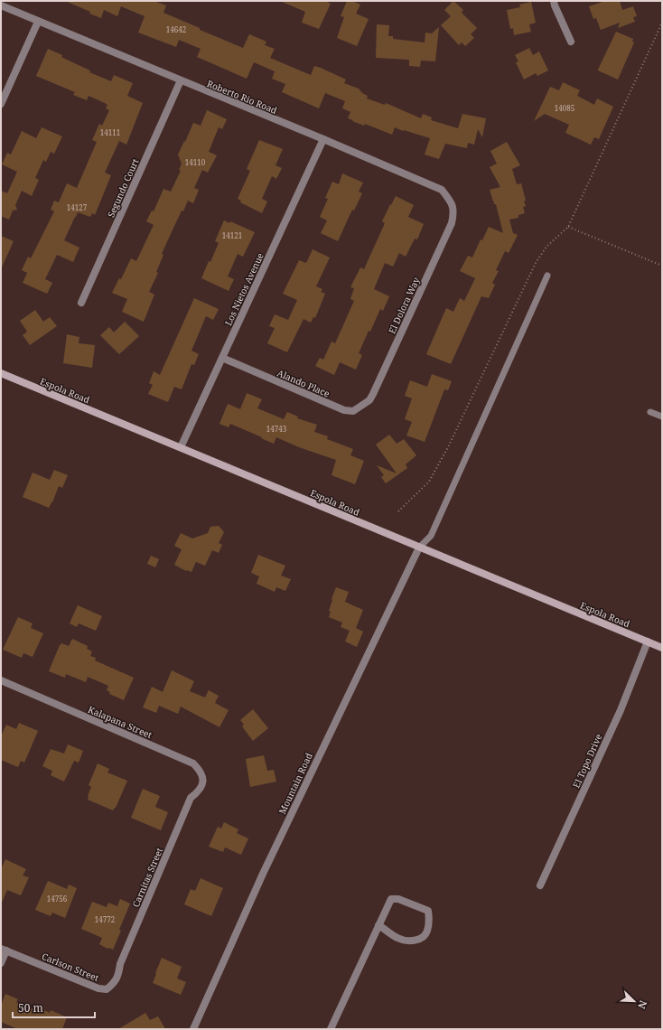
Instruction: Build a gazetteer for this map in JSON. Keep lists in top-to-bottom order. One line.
{"streets":{"main road":["Espola Road"],"street":["Roberto Rio Road","Segundo Court","Los Nietos Avenue","El Dolora Way","Alando Place","Kalapana Street","El Topo Drive","Mountain Road","Carnitas Street","Carlson Street"]},"crossings":[["Roberto Rio Road","Segundo Court"],["Roberto Rio Road","Los Nietos Avenue"],["Roberto Rio Road","El Dolora Way"],["Los Nietos Avenue","Alando Place"],["Los Nietos Avenue","Espola Road"],["El Dolora Way","Alando Place"],["Espola Road","El Topo Drive"],["Espola Road","Mountain Road"],["Kalapana Street","Carnitas Street"],["Carnitas Street","Carlson Street"]],"house_numbers":["14642","14085","14111","14110","14127","14121","14743","14756","14772"],"scale_bar":"50 m","north":"bottom right"}
